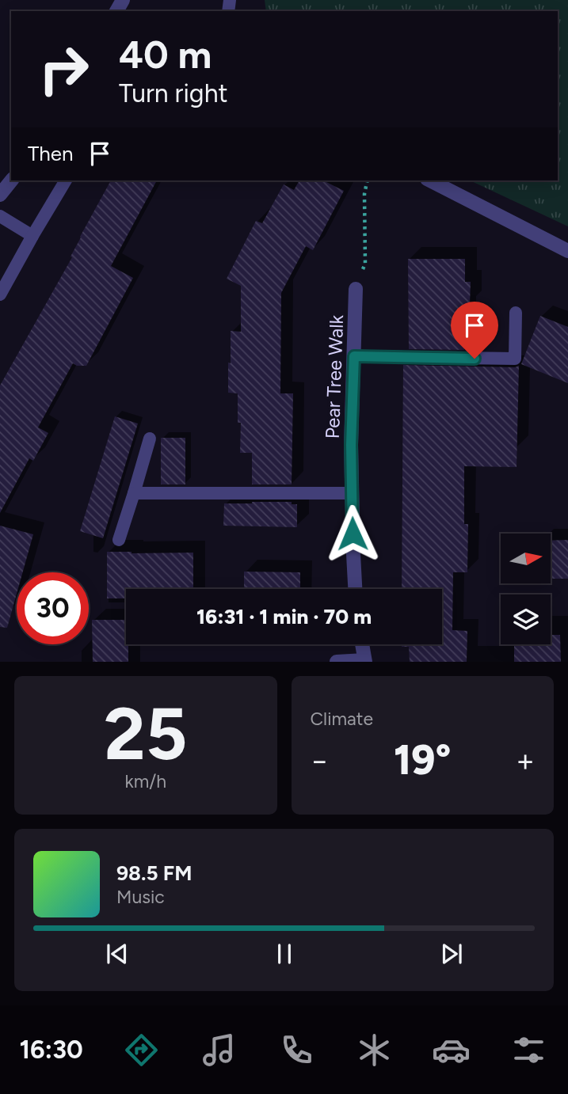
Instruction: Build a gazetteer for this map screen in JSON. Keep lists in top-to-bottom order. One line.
{"streets":{"street":["Pear Tree Walk"]},"north":"right","page":{"turn":["40 m","Turn right"],"then":"Then","limit":"30","trip":"16:31 · 1 min · 70 m","tile":[["25","km/h"],"Climate"],"heat":["−","19°","+"],"song":["98.5 FM","Music"],"tabs":"16:30"}}
